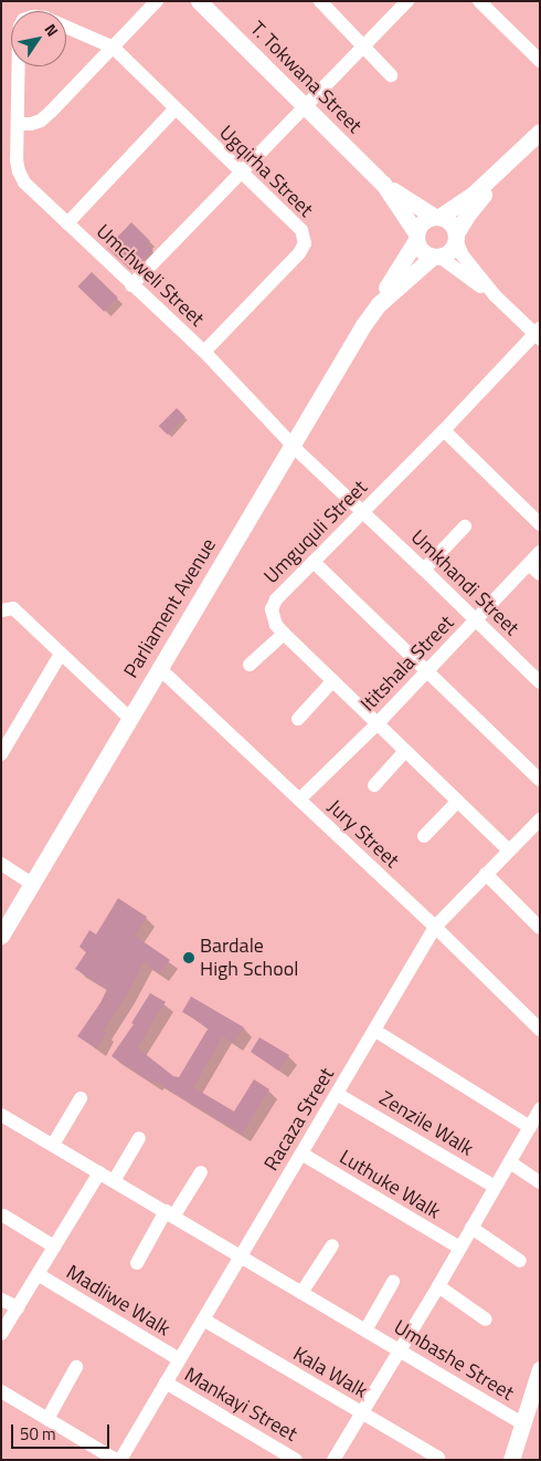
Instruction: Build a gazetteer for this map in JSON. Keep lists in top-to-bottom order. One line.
{"streets":{"street":["T. Tokwana Street","Ugqirha Street","Umchweli Street","Umguquli Street","Umkhandi Street","Parliament Avenue","Ititshala Street","Jury Street","Racaza Street","Zenzile Walk","Luthuke Walk","Madliwe Walk","Umbashe Street","Kala Walk","Mankayi Street"]},"crossings":[["T. Tokwana Street","Parliament Avenue"],["Ugqirha Street","Umchweli Street"],["Umchweli Street","Umguquli Street"],["Umchweli Street","Umkhandi Street"],["Umchweli Street","Parliament Avenue"],["Umguquli Street","Umkhandi Street"],["Umguquli Street","Ititshala Street"],["Umguquli Street","Racaza Street"],["Umkhandi Street","Ititshala Street"],["Parliament Avenue","Jury Street"],["Ititshala Street","Jury Street"],["Jury Street","Racaza Street"],["Racaza Street","Zenzile Walk"],["Racaza Street","Luthuke Walk"],["Racaza Street","Madliwe Walk"],["Racaza Street","Umbashe Street"],["Racaza Street","Kala Walk"],["Racaza Street","Mankayi Street"]],"places":["Bardale High School"],"scale_bar":"50 m","north":"top right"}
